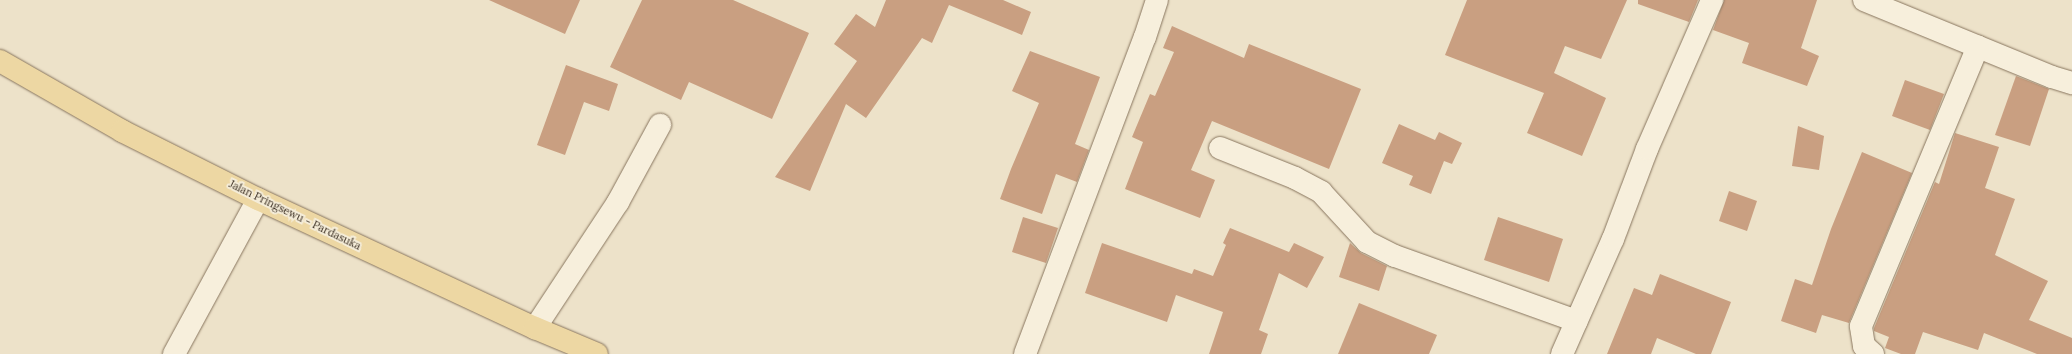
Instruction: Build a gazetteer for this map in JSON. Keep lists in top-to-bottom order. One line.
{"streets":{"main road":["Jalan Pringsewu - Pardasuka"]}}
